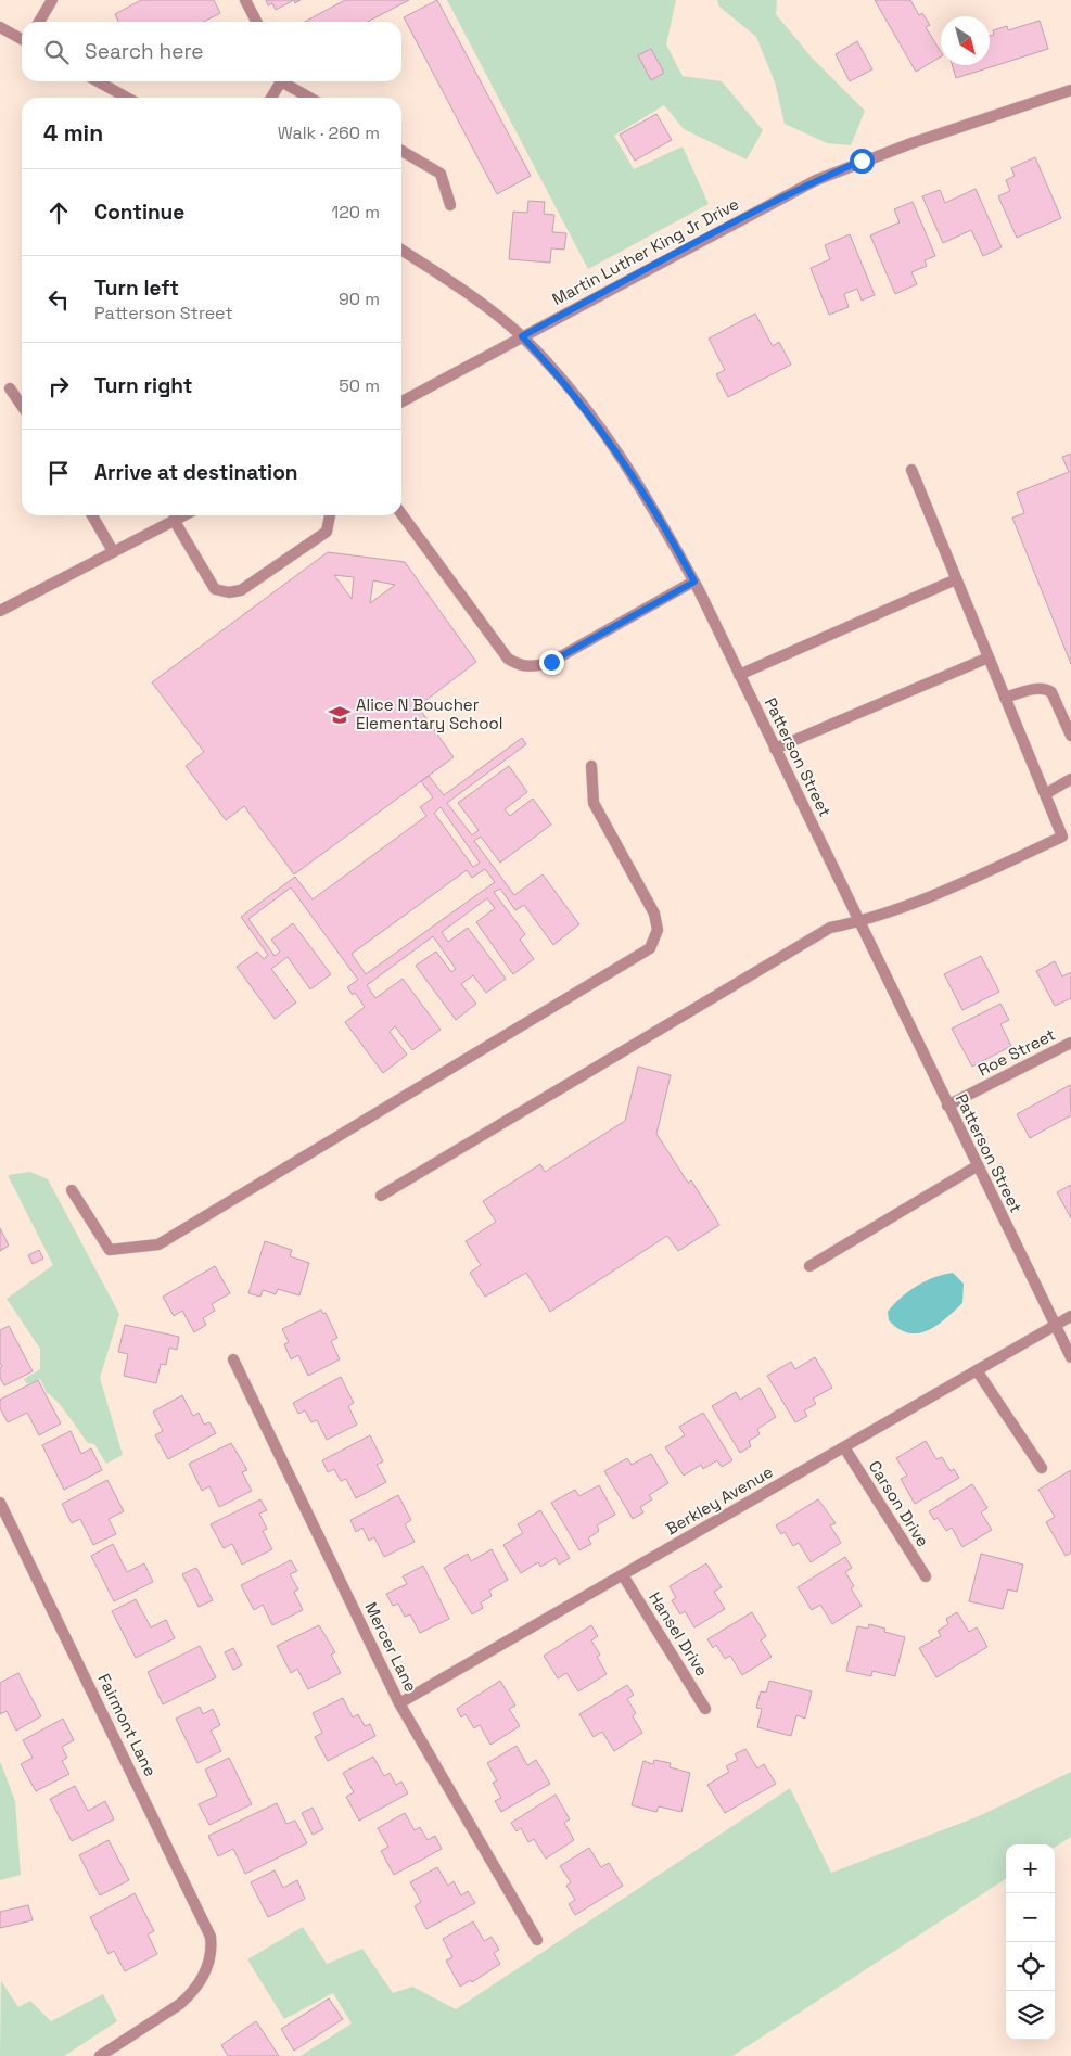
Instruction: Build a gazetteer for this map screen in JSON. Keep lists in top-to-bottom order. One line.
{"streets":{"street":["Martin Luther King Jr Drive","Patterson Street","Roe Street","Berkley Avenue","Carson Drive","Hansel Drive","Mercer Lane","Fairmont Lane"]},"crossings":[["Martin Luther King Jr Drive","Patterson Street"],["Patterson Street","Roe Street"],["Patterson Street","Berkley Avenue"],["Berkley Avenue","Carson Drive"],["Berkley Avenue","Hansel Drive"],["Berkley Avenue","Mercer Lane"]],"places":{"school or university":["Alice N Boucher Elementary School"]},"north":"bottom right","page":{"search":"Search here","heading":["4 min","Walk · 260 m"],"list":[["Continue","120 m"],["Turn left","Patterson Street","90 m"],["Turn right","50 m"],"Arrive at destination"],"map_buttons":["+","−"]}}
